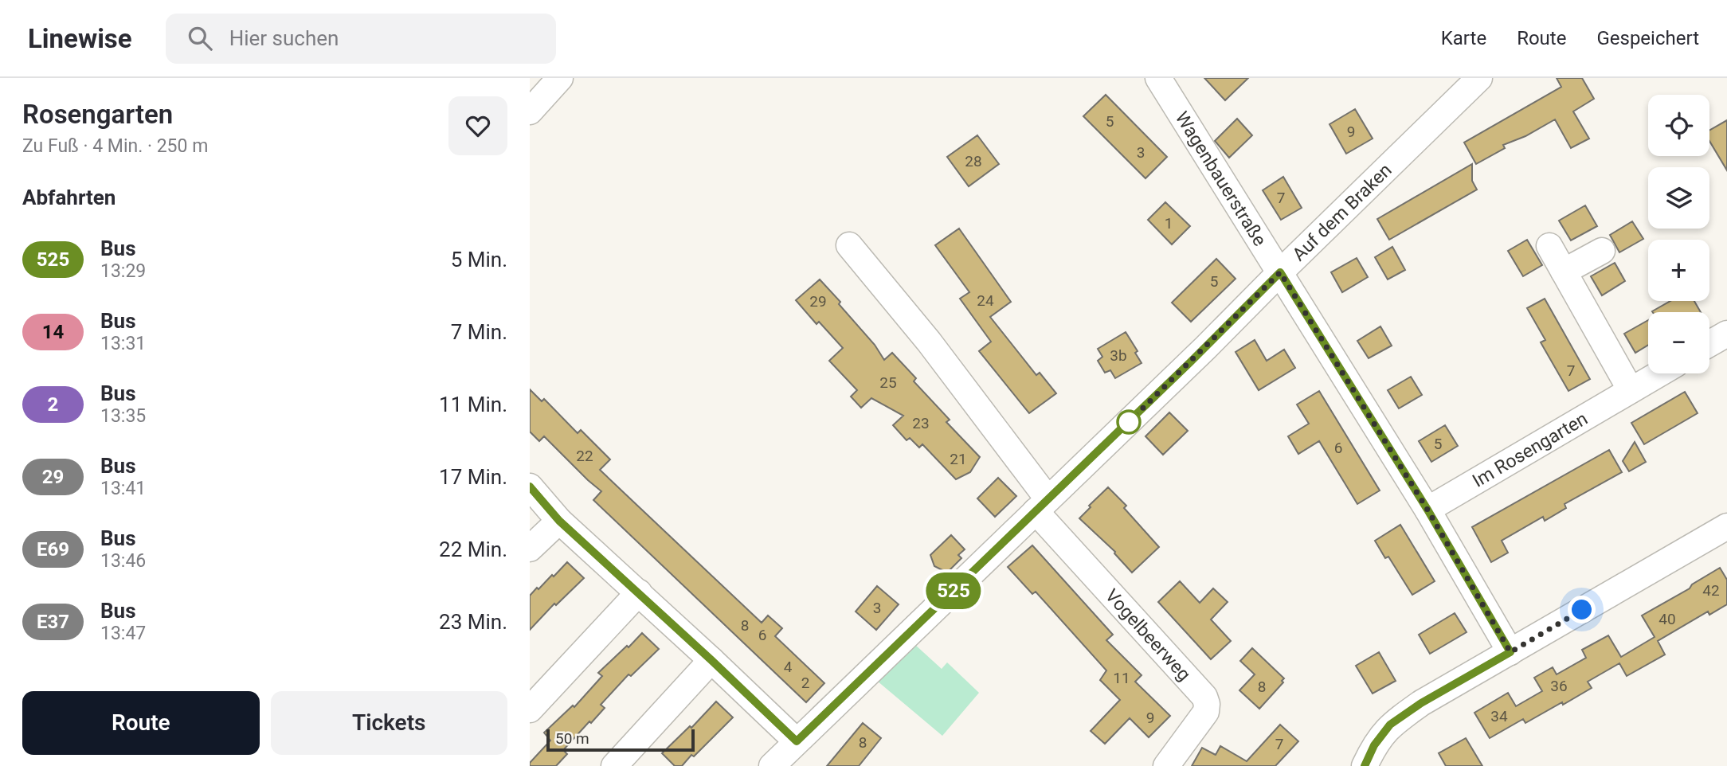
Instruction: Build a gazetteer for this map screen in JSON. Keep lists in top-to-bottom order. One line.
{"streets":{"street":["Wagenbauerstraße","Auf dem Braken","Im Rosengarten","Vogelbeerweg"]},"crossings":[["Wagenbauerstraße","Auf dem Braken"],["Auf dem Braken","Vogelbeerweg"]],"lines":["bus line 525"],"house_numbers":["5","9","3","28","7","1","5","24","29","3b","7","25","23","5","6","22","21","42","3","40","8","6","4","11","2","36","8","34","9","8","7"],"scale_bar":"50 m","page":{"header":"Linewise","search":"Hier suchen","nav":["Karte","Route","Gespeichert"],"heading":[["Rosengarten","Zu Fuß · 4 Min. · 250 m"],"Abfahrten"],"on_map":"525","map_buttons":["+","−"],"list":[{"mark":"525","name":"Bus","note":"13:29","value":"5 Min."},{"mark":"14","name":"Bus","note":"13:31","value":"7 Min."},{"mark":"2","name":"Bus","note":"13:35","value":"11 Min."},{"mark":"29","name":"Bus","note":"13:41","value":"17 Min."},{"mark":"E69","name":"Bus","note":"13:46","value":"22 Min."},{"mark":"E37","name":"Bus","note":"13:47","value":"23 Min."}],"buttons":["Route","Tickets"],"scale":"50 m"}}
